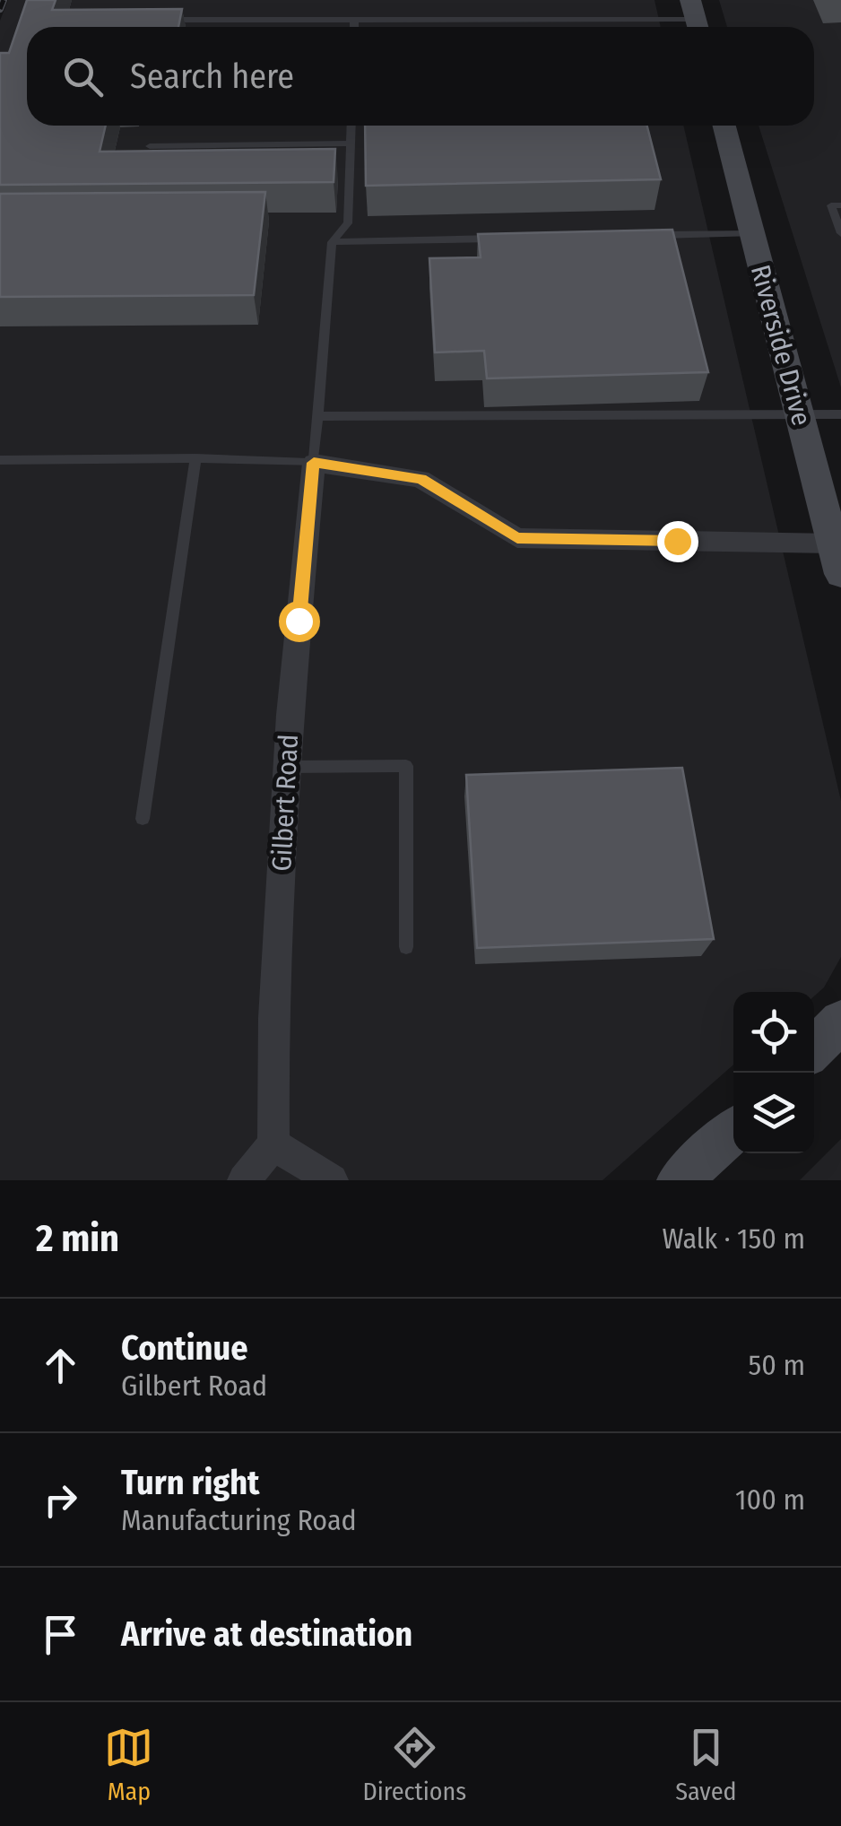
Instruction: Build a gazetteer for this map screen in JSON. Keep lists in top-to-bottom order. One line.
{"streets":{"street":["Riverside Drive","Gilbert Road"]},"page":{"search":"Search here","heading":["2 min","Walk · 150 m"],"list":[["Continue","Gilbert Road","50 m"],["Turn right","Manufacturing Road","100 m"],"Arrive at destination"],"nav":["Map","Directions","Saved"]}}
